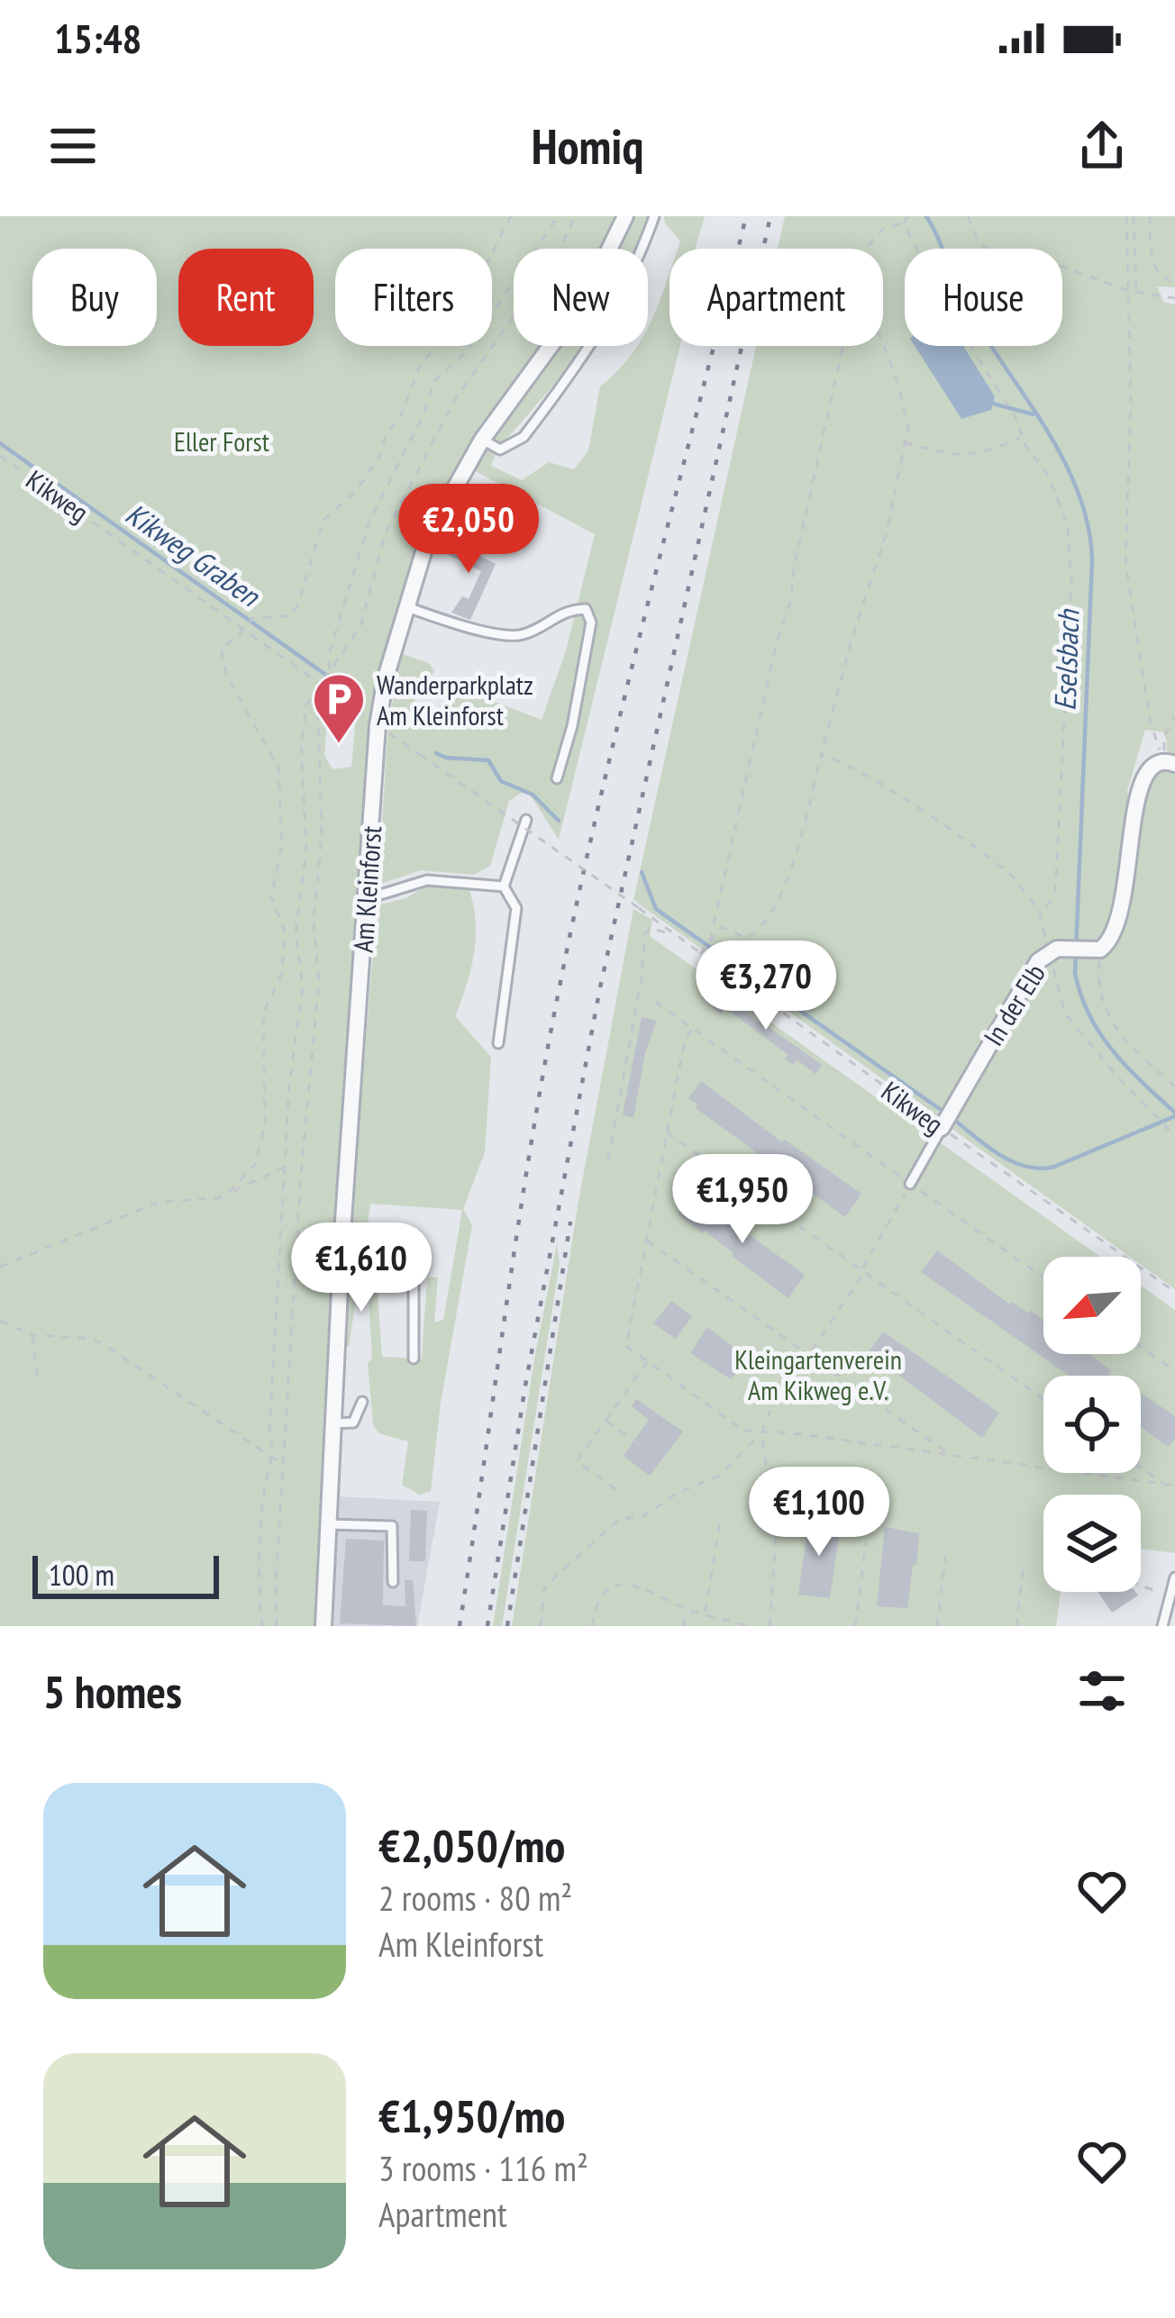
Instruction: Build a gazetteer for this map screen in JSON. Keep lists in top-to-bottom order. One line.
{"streets":{"street":["Am Kleinforst","In der Elb"],"path":["Kikweg"]},"crossings":[["Kikweg","Am Kleinforst"],["Kikweg","In der Elb"]],"water":["Kikweg Graben","Eselsbach"],"parks":["Eller Forst","Kleingartenverein Am Kikweg e.V."],"places":{"parking":["Wanderparkplatz Am Kleinforst"]},"scale_bar":"100 m","north":"bottom left","page":{"status":"15:48","header":"Homiq","chip":["Buy","Rent","Filters","New","Apartment","House"],"price":["€2,050","€3,270","€1,950","€1,610","€1,100"],"scale":"100 m","heading":"5 homes","list":[{"name":"€2,050/mo","note":"2 rooms · 80 m² · Am Kleinforst"},{"name":"€1,950/mo","note":"3 rooms · 116 m² · Apartment"}]}}
